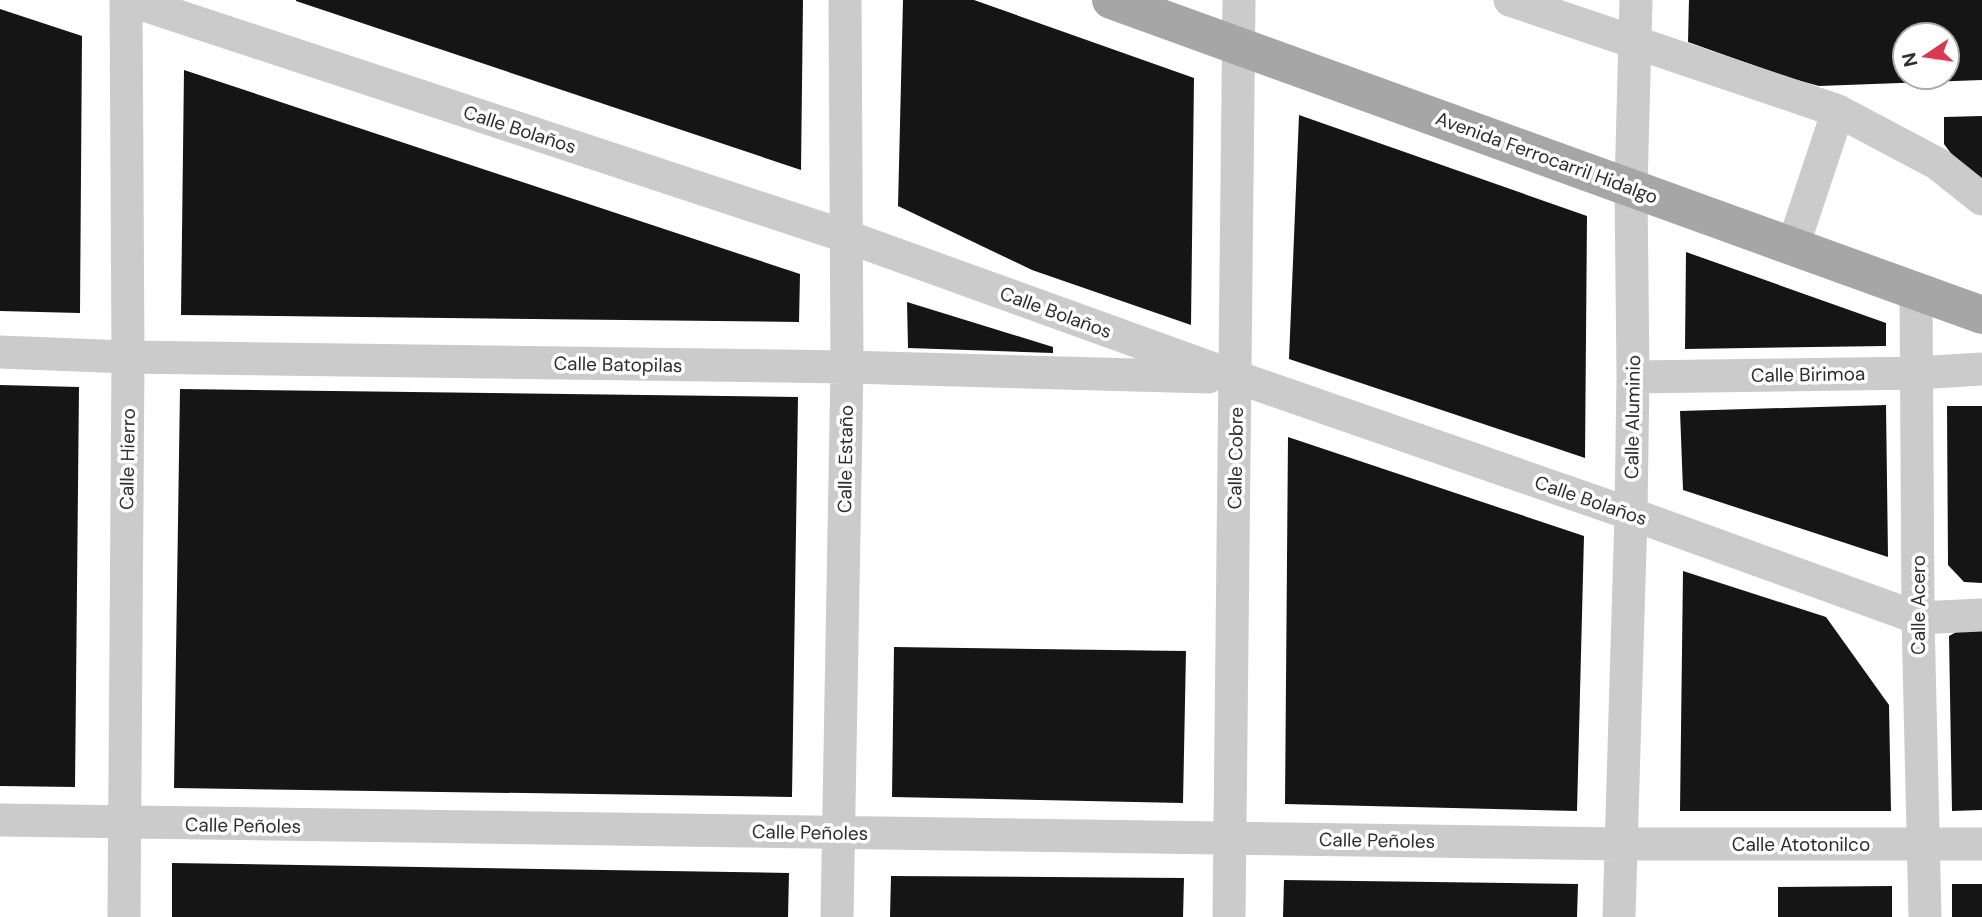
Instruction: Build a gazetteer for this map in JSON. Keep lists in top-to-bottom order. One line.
{"streets":{"main road":["Avenida Ferrocarril Hidalgo"],"street":["Calle Bolaños","Calle Batopilas","Calle Birimoa","Calle Aluminio","Calle Cobre","Calle Hierro","Calle Estaño","Calle Acero","Calle Peñoles","Calle Atotonilco"]},"crossings":[["Calle Bolaños","Calle Batopilas"],["Calle Bolaños","Calle Aluminio"],["Calle Bolaños","Calle Cobre"],["Calle Bolaños","Calle Hierro"],["Calle Bolaños","Calle Estaño"],["Calle Bolaños","Calle Acero"],["Avenida Ferrocarril Hidalgo","Calle Aluminio"],["Avenida Ferrocarril Hidalgo","Calle Cobre"],["Avenida Ferrocarril Hidalgo","Calle Acero"],["Calle Batopilas","Calle Cobre"],["Calle Batopilas","Calle Hierro"],["Calle Batopilas","Calle Estaño"],["Calle Birimoa","Calle Aluminio"],["Calle Birimoa","Calle Acero"],["Calle Aluminio","Calle Peñoles"],["Calle Aluminio","Calle Atotonilco"],["Calle Cobre","Calle Peñoles"],["Calle Hierro","Calle Peñoles"],["Calle Estaño","Calle Peñoles"],["Calle Acero","Calle Atotonilco"],["Calle Peñoles","Calle Atotonilco"]],"north":"left"}
